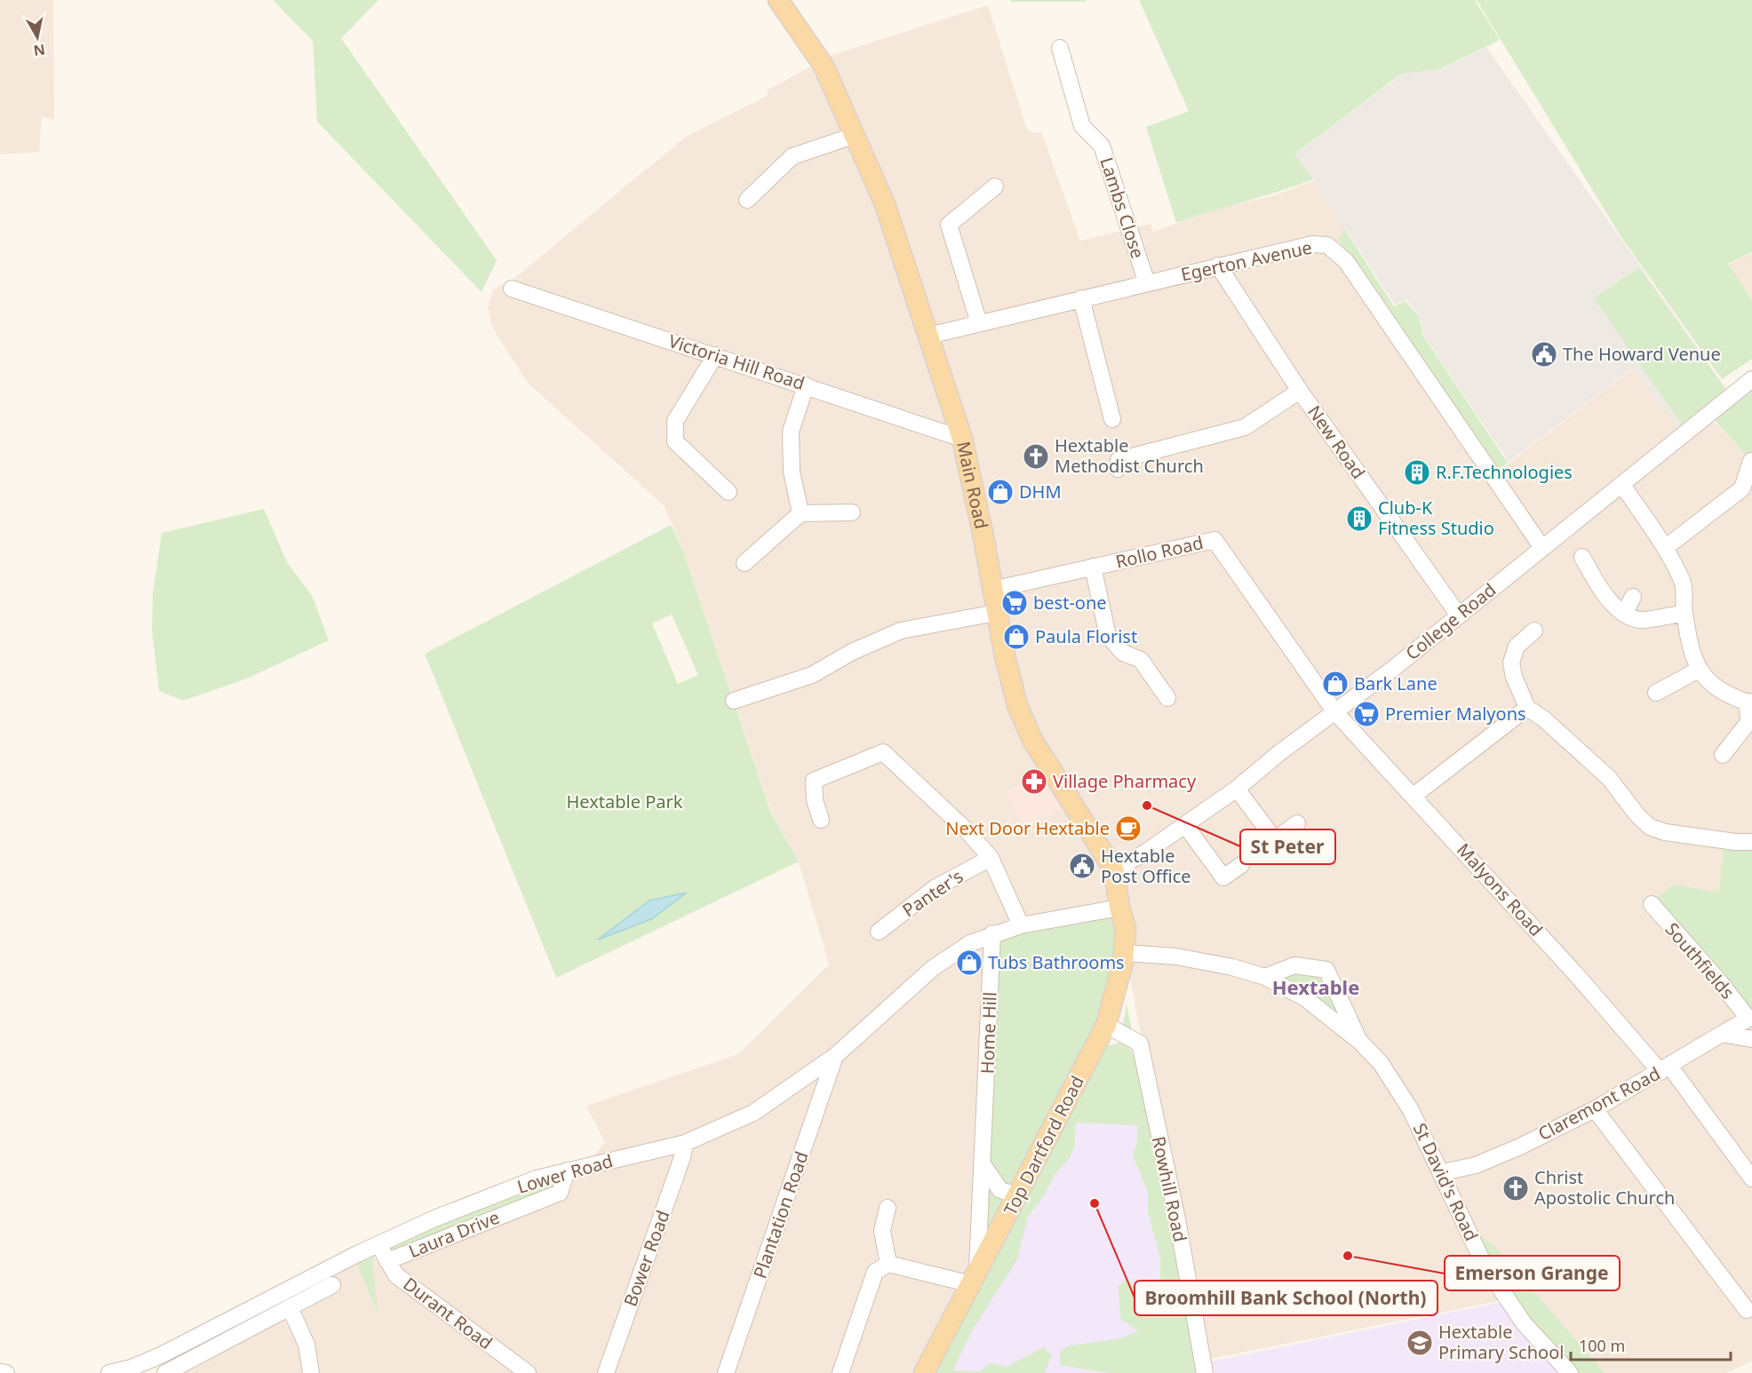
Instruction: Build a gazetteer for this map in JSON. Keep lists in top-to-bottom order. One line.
{"streets":{"main road":["Main Road","Top Dartford Road"],"street":["Lambs Close","Egerton Avenue","Victoria Hill Road","New Road","Rollo Road","College Road","Malyons Road","Panter's","Southfields","Home Hill","Claremont Road","Lower Road","St David's Road","Rowhill Road","Plantation Road","Laura Drive","Bower Road","Durant Road"]},"crossings":[["Lambs Close","Egerton Avenue"],["Egerton Avenue","New Road"],["Egerton Avenue","Main Road"],["Egerton Avenue","College Road"],["Victoria Hill Road","Main Road"],["New Road","College Road"],["Main Road","Rollo Road"],["Main Road","College Road"],["Main Road","Top Dartford Road"],["Rollo Road","College Road"],["Rollo Road","Malyons Road"],["College Road","Malyons Road"],["Malyons Road","Claremont Road"],["Southfields","Claremont Road"],["Home Hill","Top Dartford Road"],["Home Hill","Lower Road"],["Claremont Road","St David's Road"],["Top Dartford Road","St David's Road"],["Top Dartford Road","Rowhill Road"],["Lower Road","Plantation Road"],["Lower Road","Laura Drive"],["Lower Road","Bower Road"],["Lower Road","Durant Road"],["Laura Drive","Durant Road"]],"districts":["Hextable"],"parks":["Hextable Park"],"places":{"public building":["The Howard Venue","Hextable Post Office"],"church":["Hextable Methodist Church","Christ Apostolic Church"],"building":["R.F.Technologies","Club-K Fitness Studio"],"shop":["DHM","Paula Florist","Bark Lane","Tubs Bathrooms"],"supermarket":["best-one","Premier Malyons"],"pharmacy":["Village Pharmacy"],"other":["St Peter","Broomhill Bank School (North)","Emerson Grange"],"cafe":["Next Door Hextable"],"school or university":["Hextable Primary School"]},"scale_bar":"100 m","north":"bottom"}
